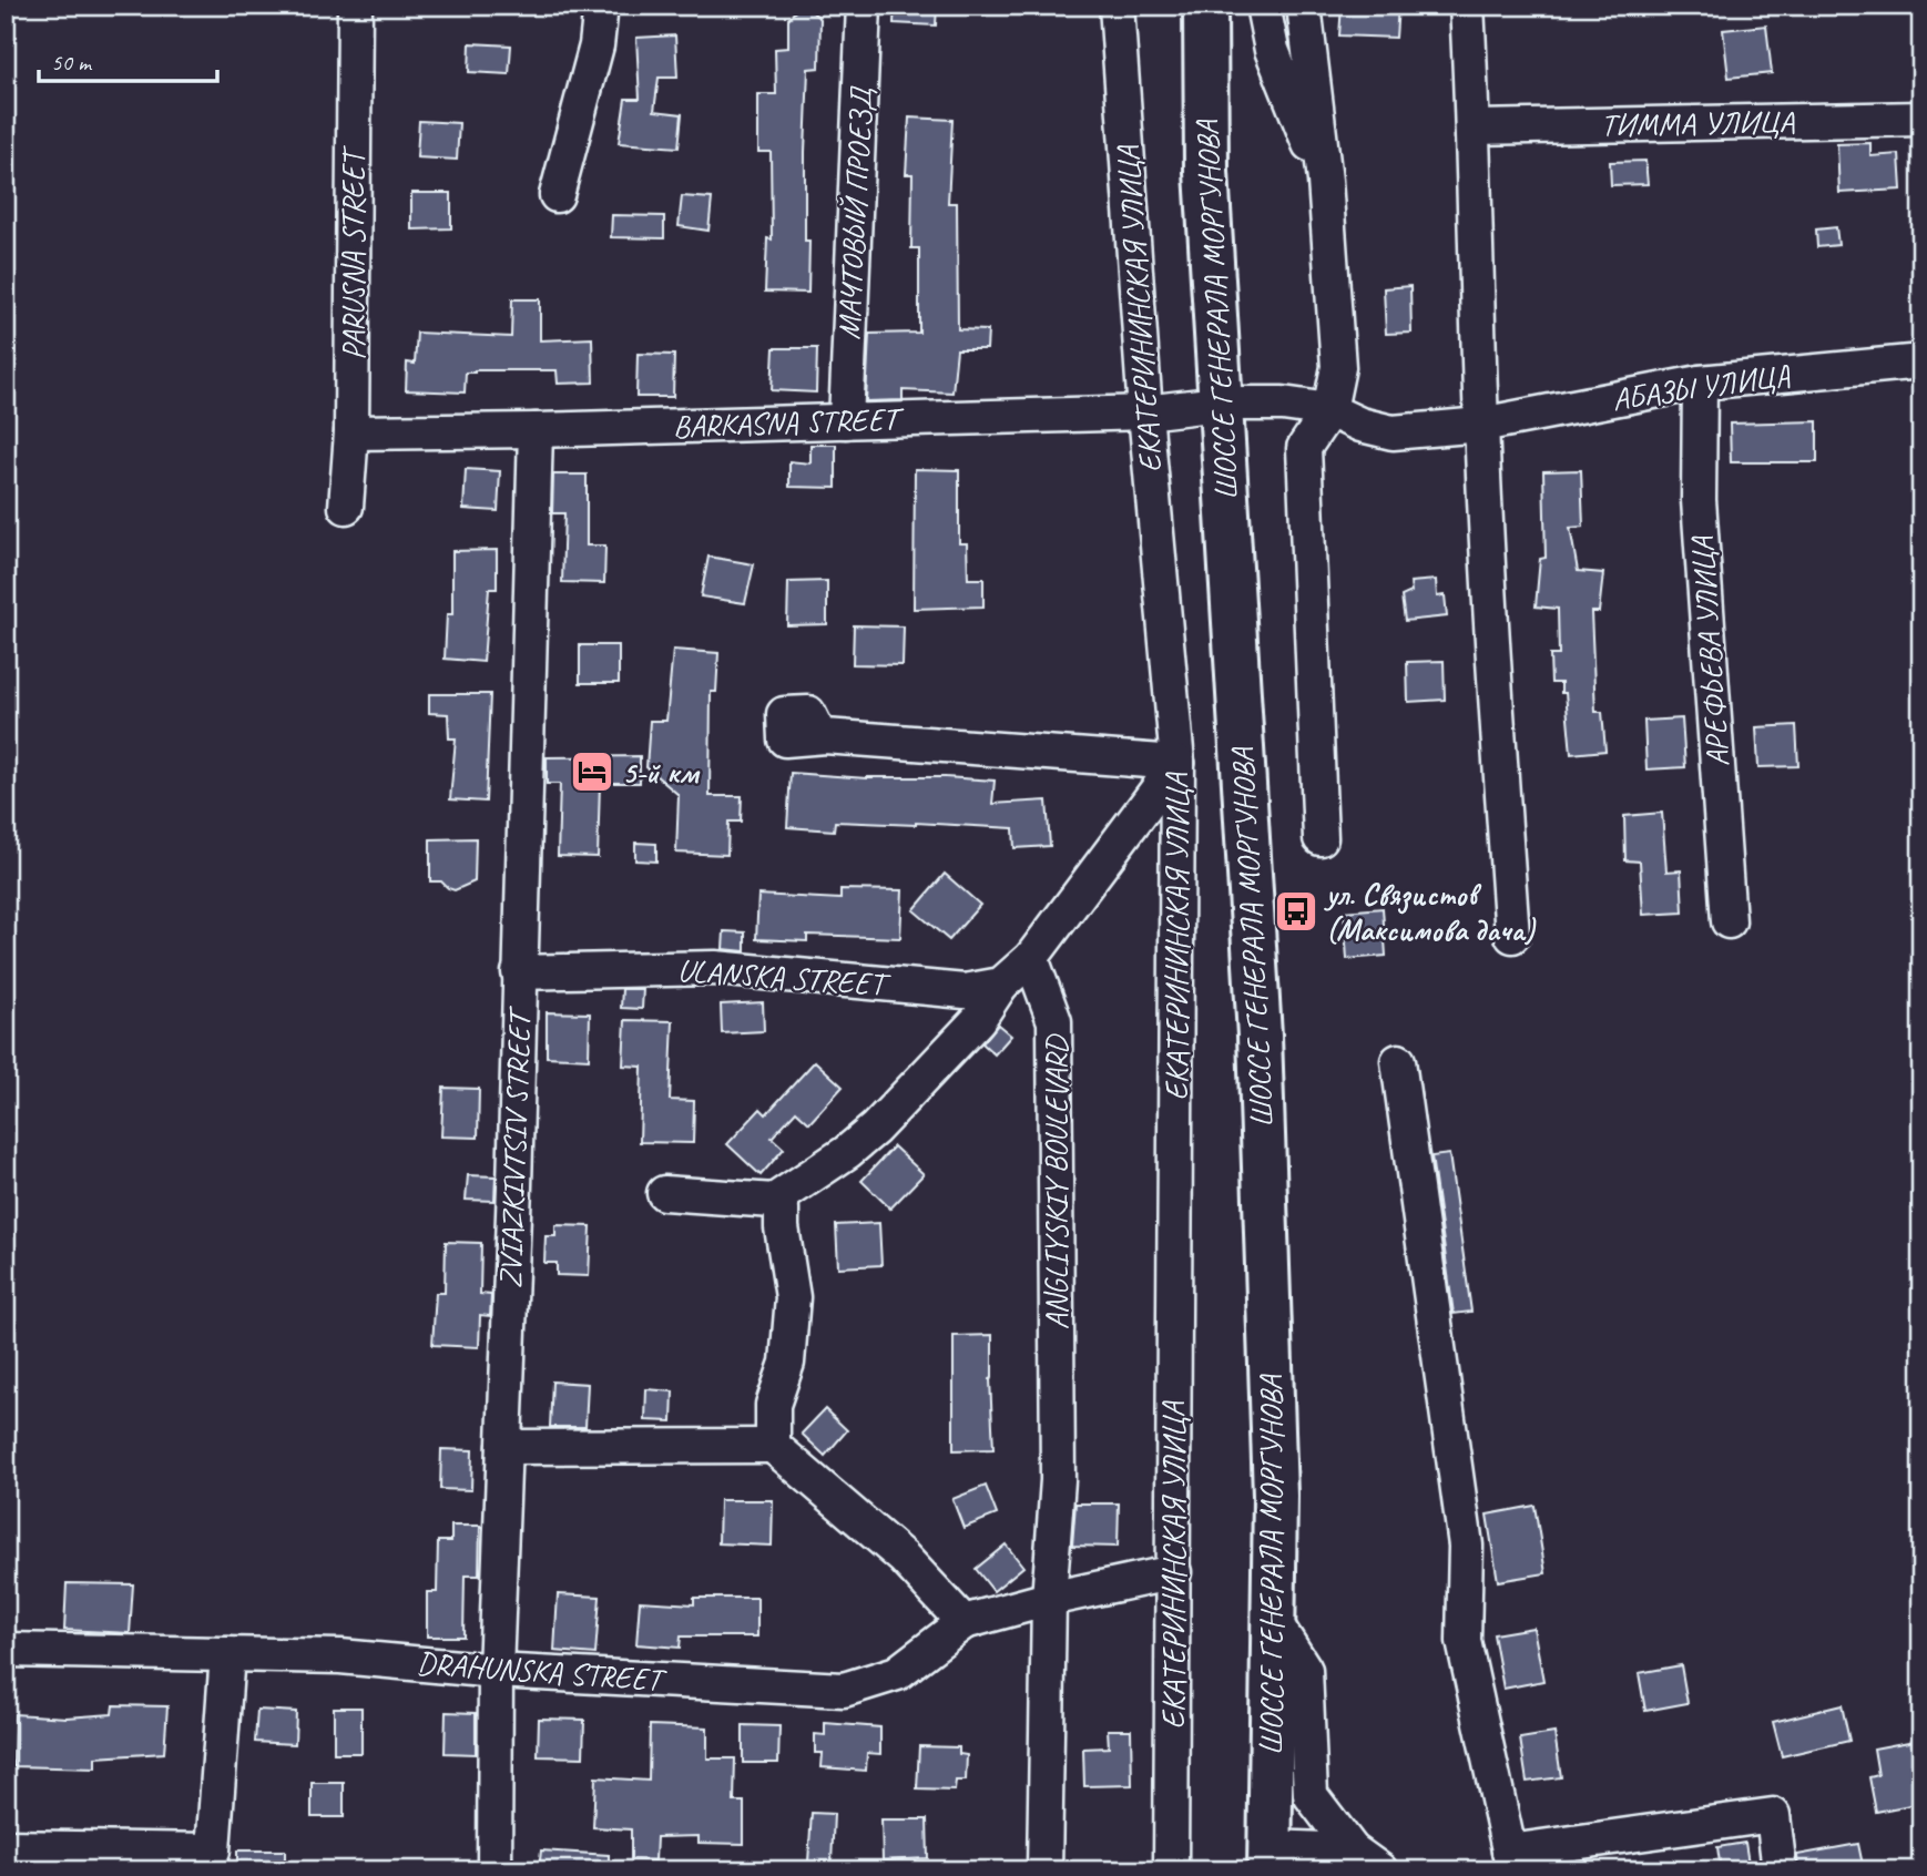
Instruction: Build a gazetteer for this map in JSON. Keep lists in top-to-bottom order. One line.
{"streets":{"main road":["ШОССЕ ГЕНЕРАЛА МОРГУНОВА"],"street":["ТИММА УЛИЦА","МАЧТОВЫЙ ПРОЕЗД","PARUSNA STREET","ЕКАТЕРИНИНСКАЯ УЛИЦА","АБАЗЫ УЛИЦА","BARKASNA STREET","АРЕФЬЕВА УЛИЦА","ULANSKA STREET","ZVIAZKIVTSIV STREET","ANGLIYSKIY BOULEVARD","DRAHUNSKA STREET"]},"crossings":[["МАЧТОВЫЙ ПРОЕЗД","BARKASNA STREET"],["PARUSNA STREET","BARKASNA STREET"],["ЕКАТЕРИНИНСКАЯ УЛИЦА","BARKASNA STREET"],["ЕКАТЕРИНИНСКАЯ УЛИЦА","DRAHUNSKA STREET"],["ШОССЕ ГЕНЕРАЛА МОРГУНОВА","BARKASNA STREET"],["АБАЗЫ УЛИЦА","BARKASNA STREET"],["АБАЗЫ УЛИЦА","АРЕФЬЕВА УЛИЦА"],["BARKASNA STREET","ZVIAZKIVTSIV STREET"],["ULANSKA STREET","ZVIAZKIVTSIV STREET"],["ZVIAZKIVTSIV STREET","DRAHUNSKA STREET"],["ANGLIYSKIY BOULEVARD","DRAHUNSKA STREET"]],"places":{"hotel":["5-й км"],"bus stop":["ул. Связистов (Максимова дача)"]},"scale_bar":"50 m"}
